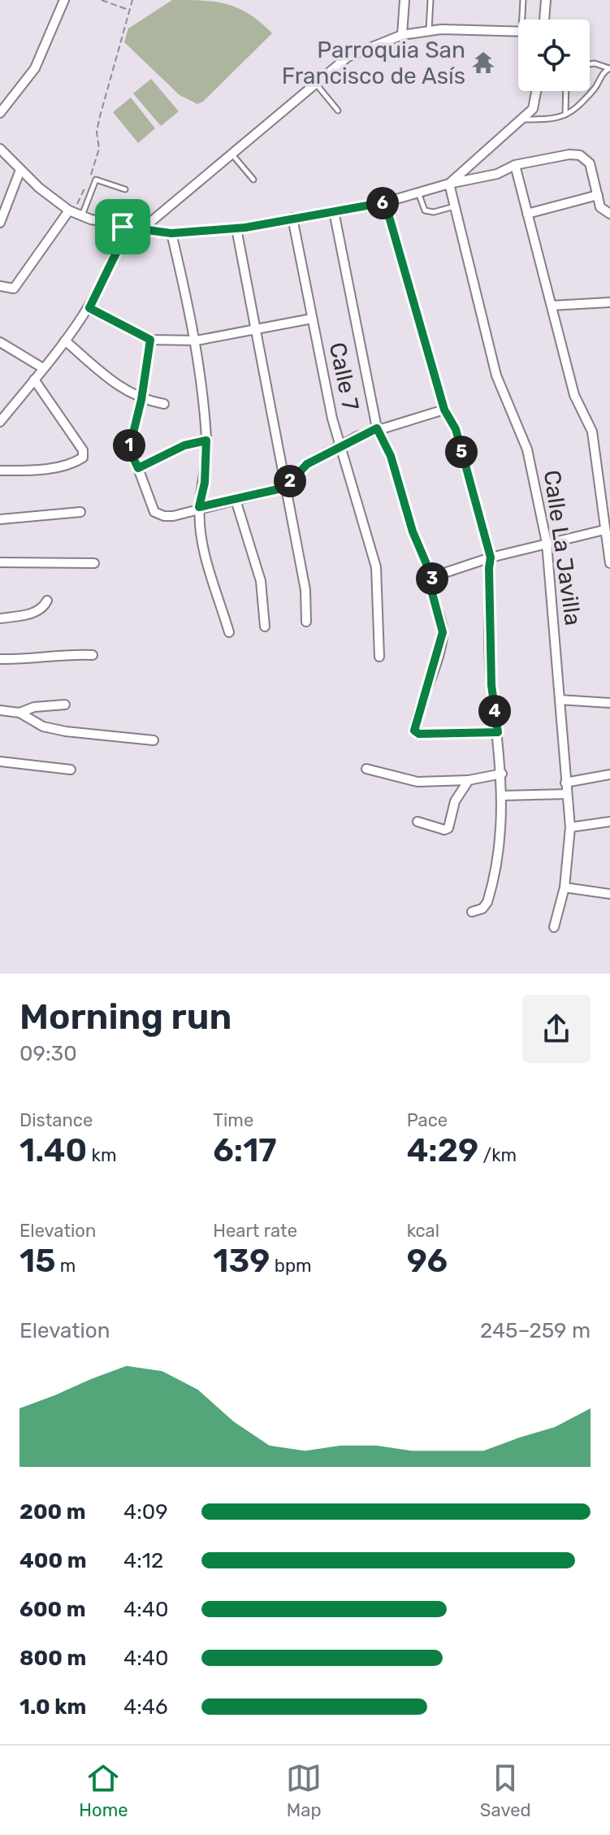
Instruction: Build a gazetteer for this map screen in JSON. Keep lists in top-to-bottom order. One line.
{"streets":{"street":["Calle 7","Calle La Javilla"]},"places":{"temple":["Parroquia San Francisco de Asís"]},"page":{"pins":["6","1","5","2","3","4"],"heading":["Morning run","09:30"],"stats":[["Distance","1.40 km"],["Time","6:17"],["Pace","4:29 /km"],["Elevation","15 m"],["Heart rate","139 bpm"],["kcal","96"]],"chart":["Elevation","245–259 m"],"list":[{"name":"200 m","note":"4:09"},{"name":"400 m","note":"4:12"},{"name":"600 m","note":"4:40"},{"name":"800 m","note":"4:40"},{"name":"1.0 km","note":"4:46"}],"tabs":["Home","Map","Saved"]}}
